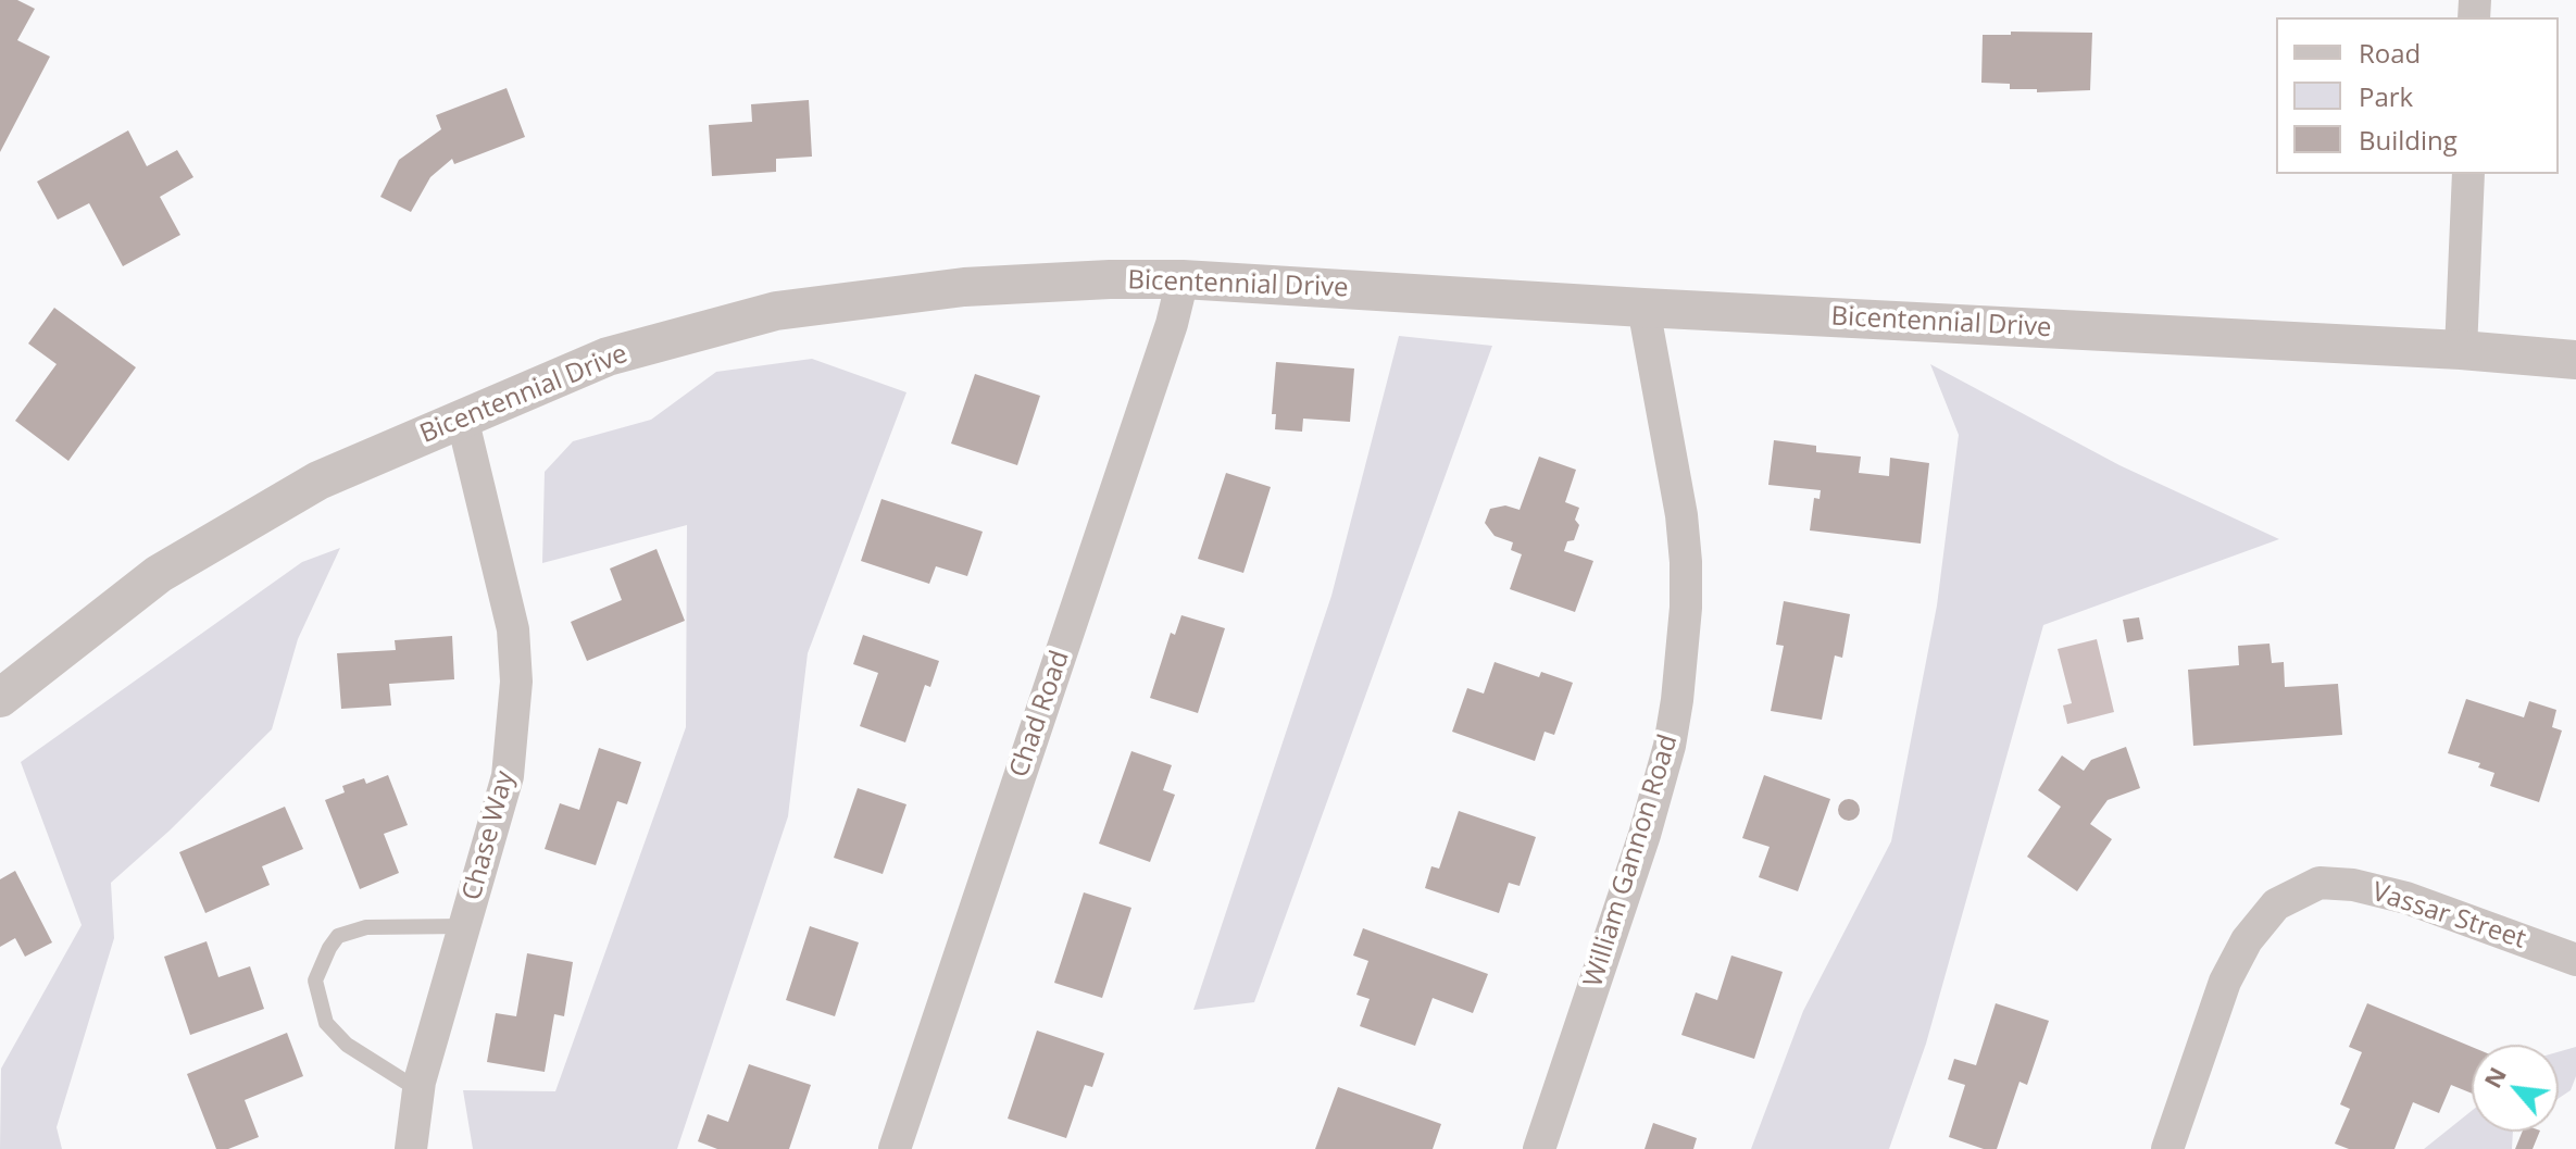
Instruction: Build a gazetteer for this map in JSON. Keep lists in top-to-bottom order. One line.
{"streets":{"street":["Bicentennial Drive","Chad Road","Chase Way","William Gannon Road","Vassar Street"]},"crossings":[["Bicentennial Drive","Chad Road"],["Bicentennial Drive","Chase Way"],["Bicentennial Drive","William Gannon Road"]],"legend":["Road","Park","Building"],"north":"top left"}
